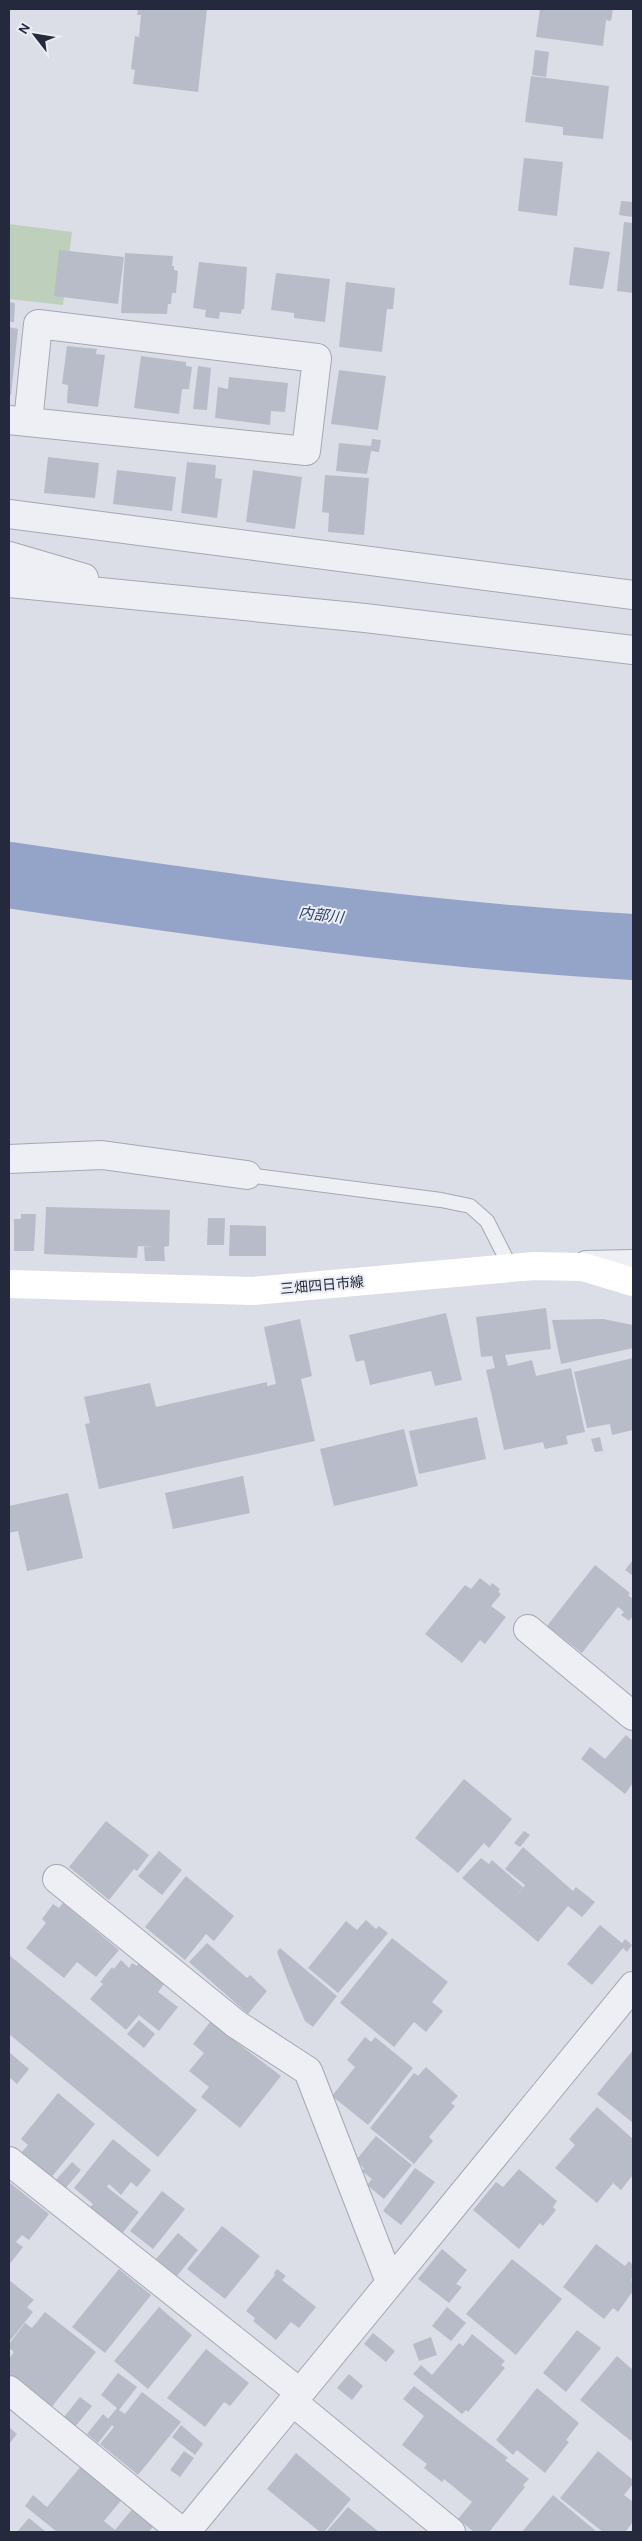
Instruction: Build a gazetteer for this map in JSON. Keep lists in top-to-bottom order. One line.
{"streets":{"main road":["三畑四日市線"]},"water":["内部川"],"north":"top left"}
